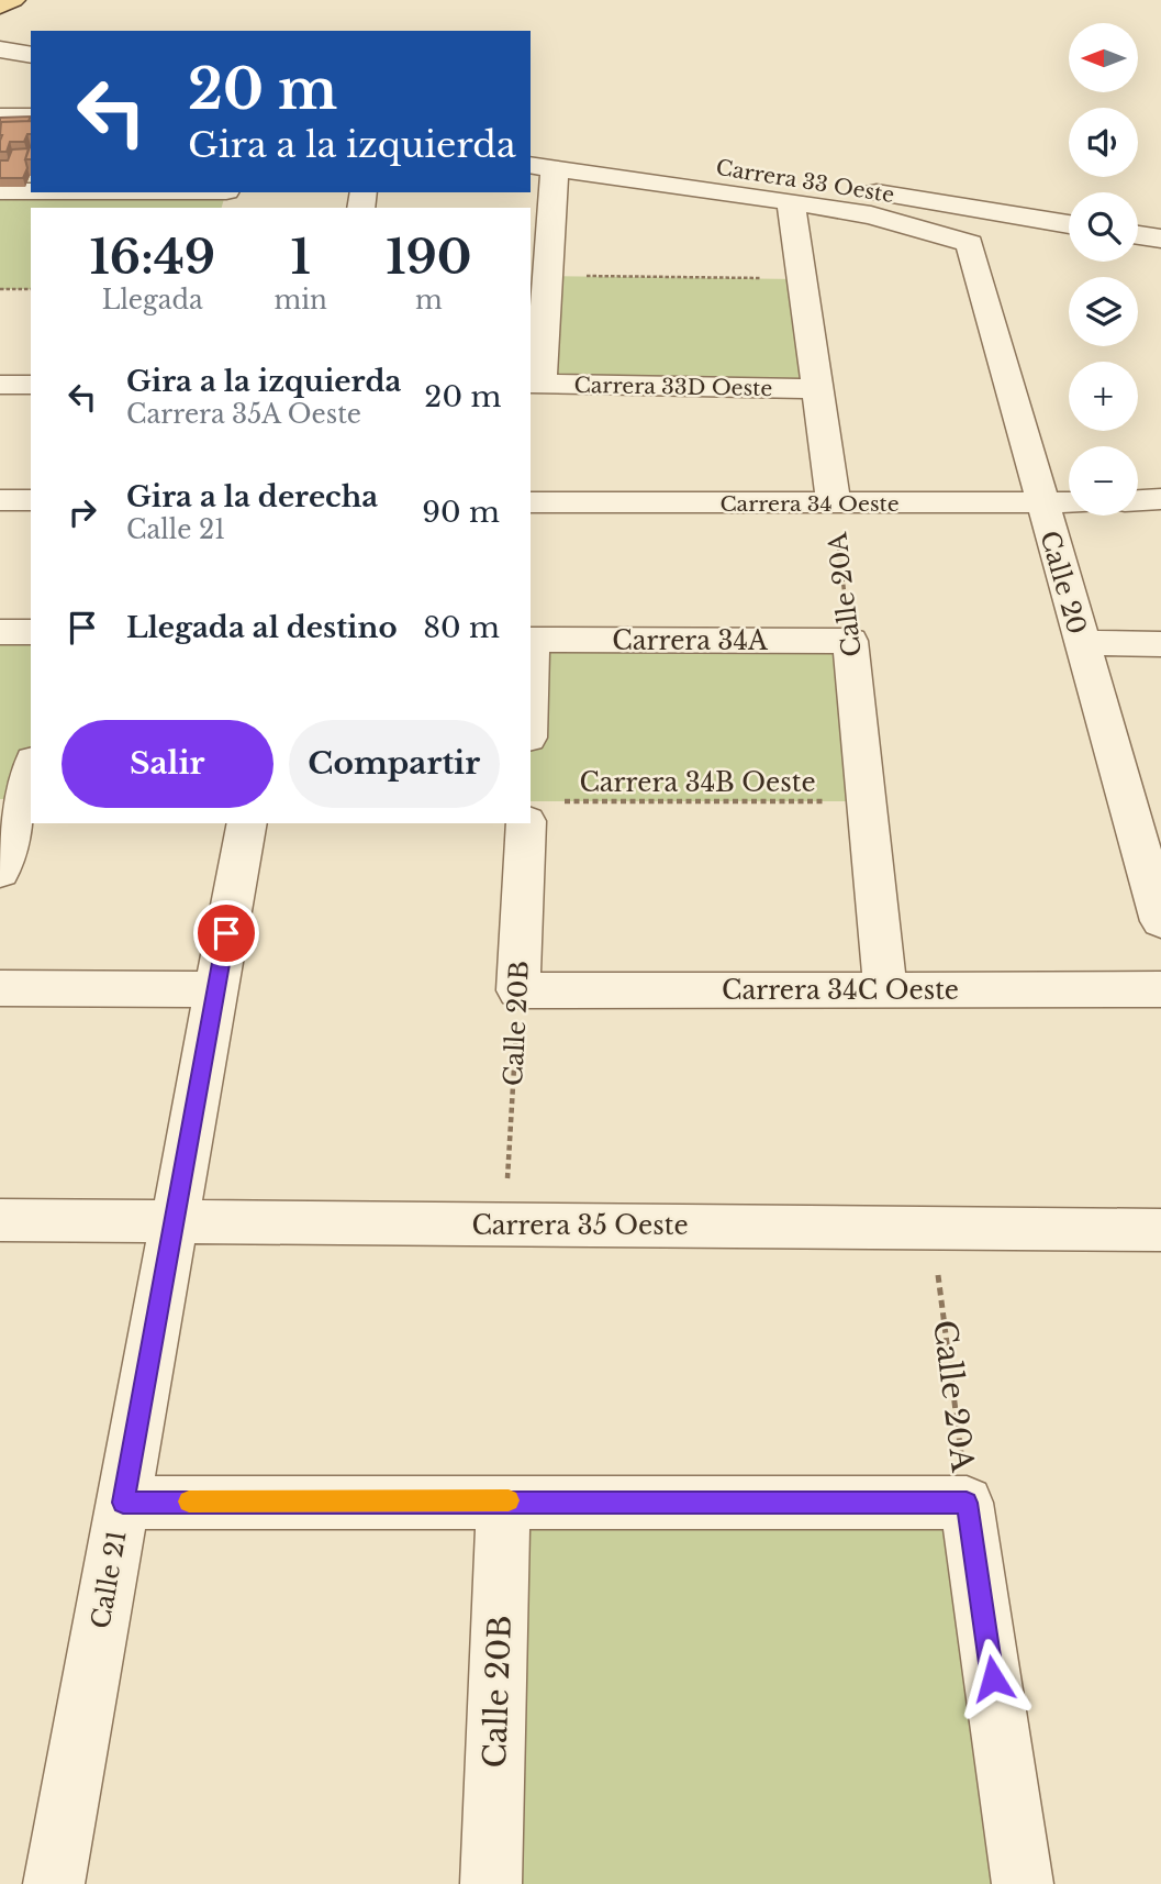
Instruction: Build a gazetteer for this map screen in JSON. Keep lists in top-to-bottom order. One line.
{"streets":{"street":["Carrera 33 Oeste","Carrera 33D Oeste","Carrera 34 Oeste","Calle 20","Calle 20A","Carrera 34A","Carrera 34C Oeste","Calle 20B","Carrera 35 Oeste","Calle 21"],"path":["Carrera 34B Oeste"]},"crossings":[["Carrera 33 Oeste","Calle 20"],["Carrera 33 Oeste","Calle 20A"],["Carrera 33D Oeste","Calle 20A"],["Carrera 34 Oeste","Calle 20"],["Carrera 34 Oeste","Calle 20A"],["Calle 20A","Carrera 34A"],["Calle 20A","Carrera 34B Oeste"],["Calle 20A","Carrera 34C Oeste"],["Calle 20A","Carrera 35 Oeste"],["Carrera 34B Oeste","Calle 20B"],["Carrera 34C Oeste","Calle 20B"],["Calle 20B","Carrera 35 Oeste"],["Carrera 35 Oeste","Calle 21"]],"north":"left","page":{"map_buttons":["+","−"],"turn":["20 m","Gira a la izquierda"],"eta":["16:49","Llegada","1","min","190","m"],"list":[{"name":"Gira a la izquierda","note":"Carrera 35A Oeste","value":"20 m"},{"name":"Gira a la derecha","note":"Calle 21","value":"90 m"},{"name":"Llegada al destino","value":"80 m"}],"buttons":["Salir","Compartir"]}}
